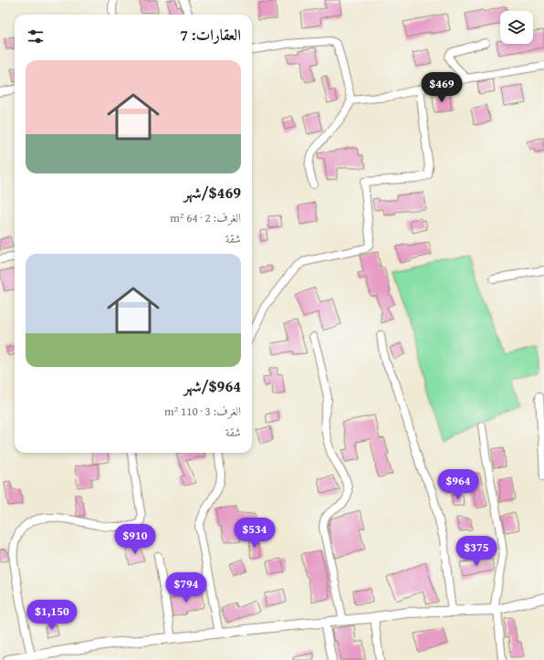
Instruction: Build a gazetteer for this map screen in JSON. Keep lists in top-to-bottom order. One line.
{"page":{"heading":"العقارات: 7","list":[{"name":"$469/شهر","note":"الغرف: 2 · 64 m² · شقة"},{"name":"$964/شهر","note":"الغرف: 3 · 110 m² · شقة"}],"price":["$469","$964","$534","$910","$375","$794","$1,150"]}}
